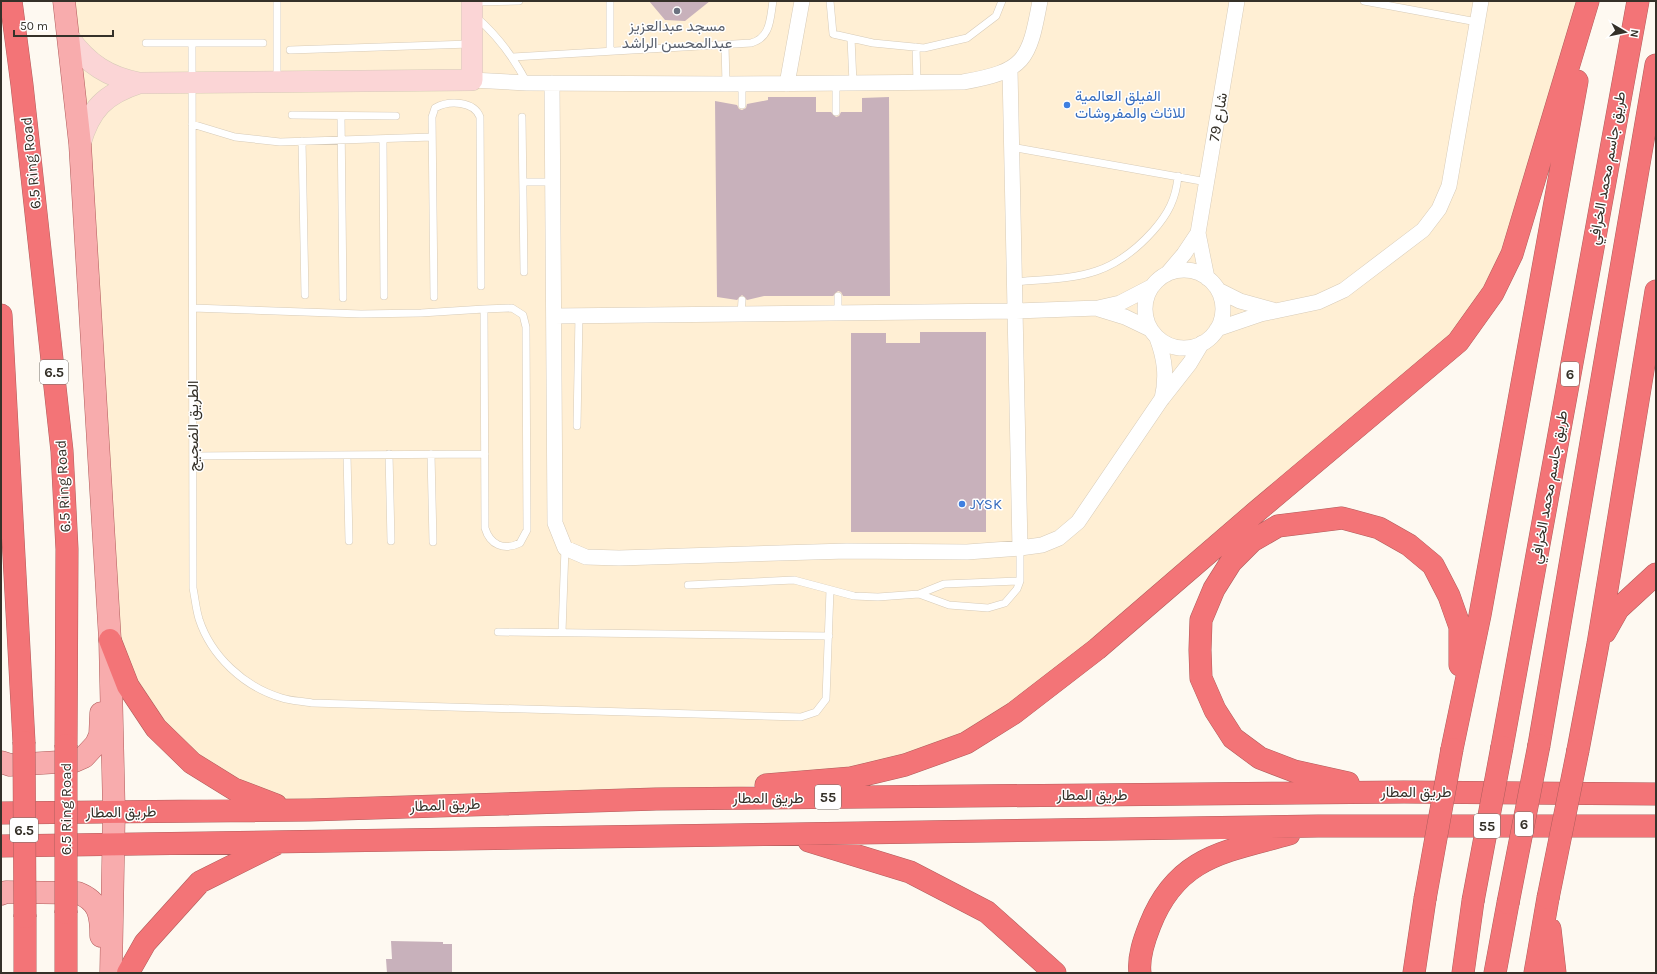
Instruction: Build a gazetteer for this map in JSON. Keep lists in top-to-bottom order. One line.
{"streets":{"highway":["6.5 Ring Road","طريق جاسم محمد الخرافي","6.5","6","طريق المطار","55"],"street":["شارع 79"],"lane":["الطريق الضجيج"]},"places":["مسجد عبدالعزيز عبدالمحسن الراشد","الفيلق العالمية للاثاث والمفروشات","JYSK"],"scale_bar":"50 m","north":"right"}
